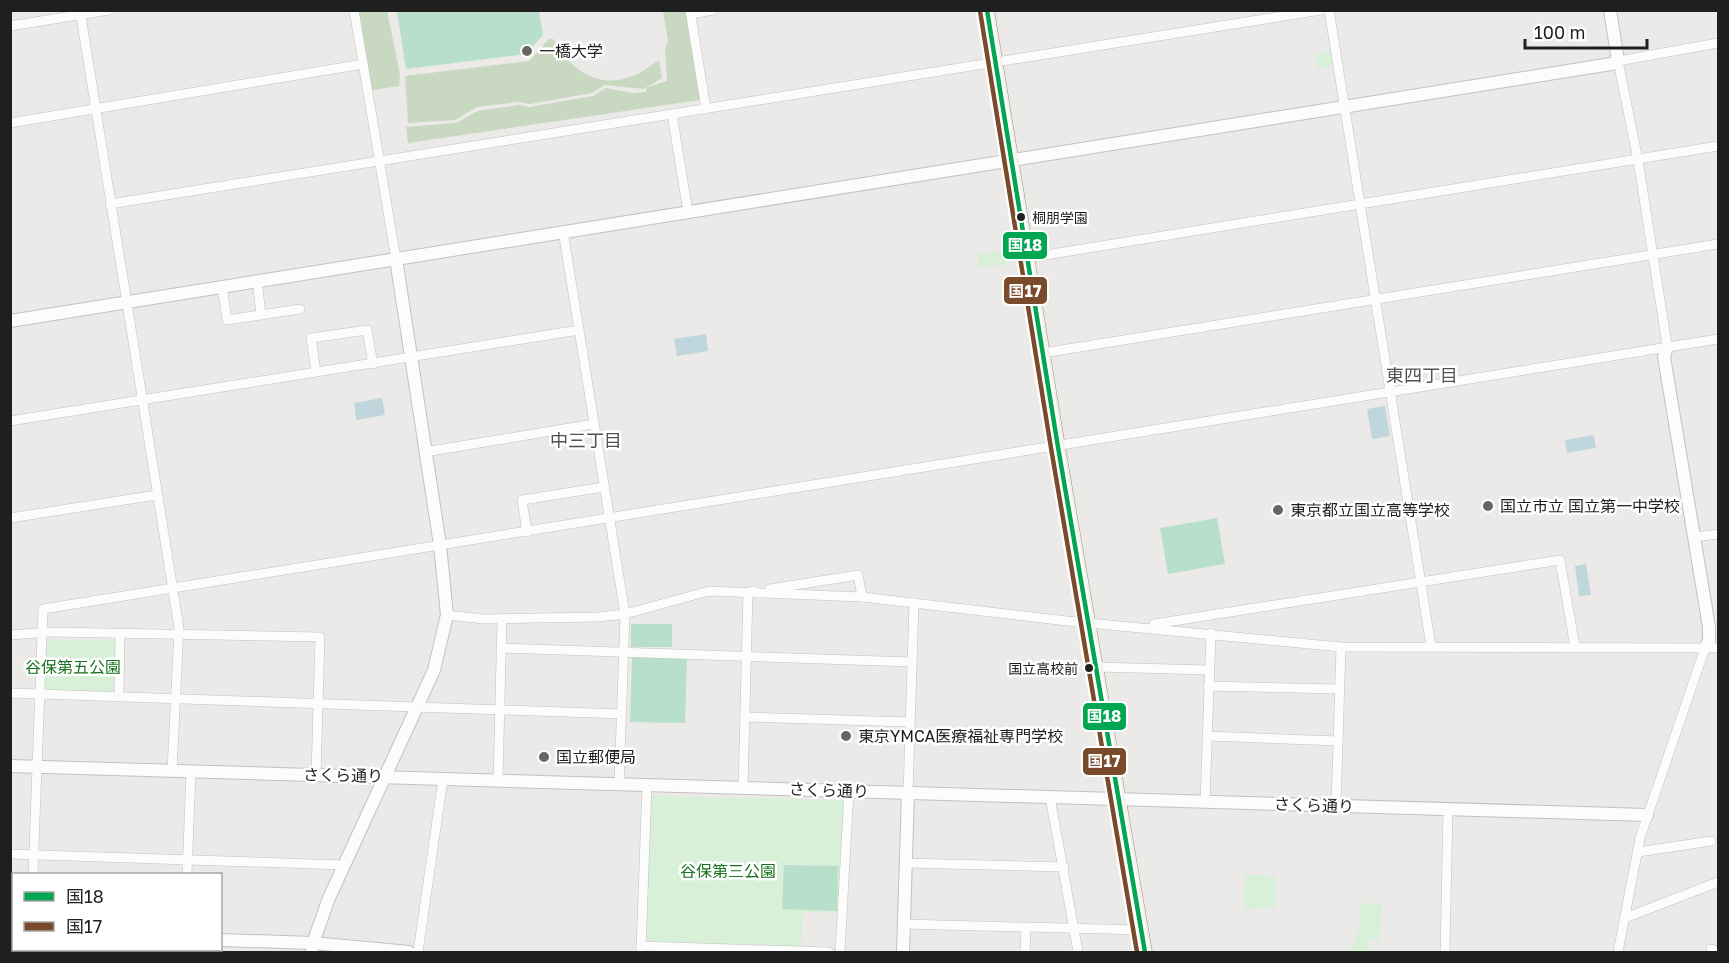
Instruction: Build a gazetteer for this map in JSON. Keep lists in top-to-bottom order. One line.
{"streets":{"street":["さくら通り"]},"districts":["東四丁目","中三丁目"],"parks":["谷保第五公園","谷保第三公園"],"places":["一橋大学","桐朋学園","国立市立 国立第一中学校","東京都立国立高等学校","国立高校前","東京YMCA医療福祉専門学校","国立郵便局"],"lines":["transit line 国18","transit line 国17"],"legend":["国18","国17"],"scale_bar":"100 m"}
